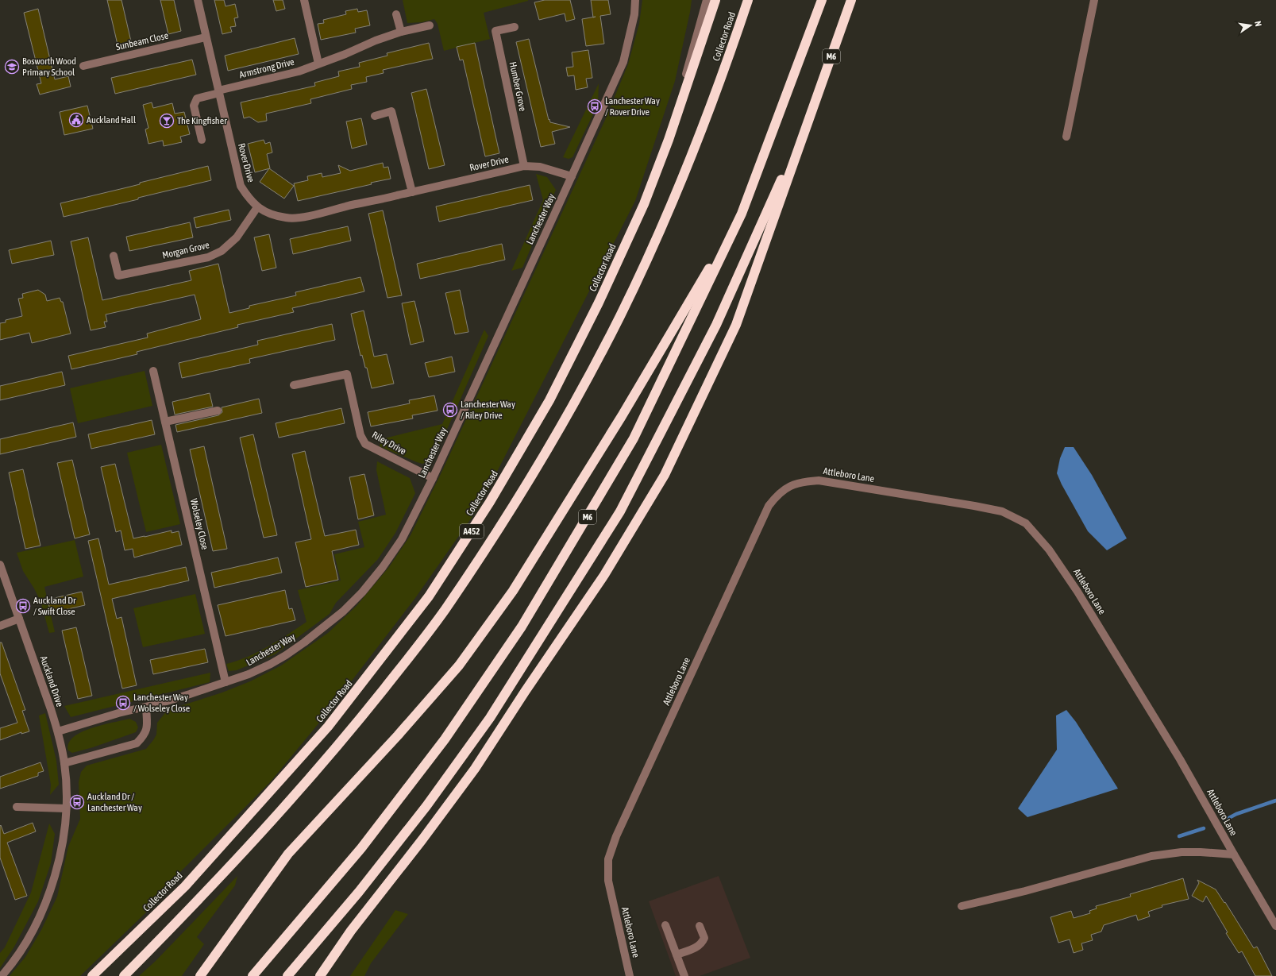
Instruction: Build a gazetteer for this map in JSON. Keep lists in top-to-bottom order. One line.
{"streets":{"highway":["Collector Road","M6","A452"],"street":["Sunbeam Close","Armstrong Drive","Humber Grove","Rover Drive","Lanchester Way","Morgan Grove","Riley Drive","Attleboro Lane","Wolseley Close","Auckland Drive"]},"crossings":[["Sunbeam Close","Rover Drive"],["Armstrong Drive","Rover Drive"],["Humber Grove","Rover Drive"],["Rover Drive","Lanchester Way"],["Rover Drive","Morgan Grove"],["Lanchester Way","Riley Drive"],["Lanchester Way","Wolseley Close"],["Lanchester Way","Auckland Drive"]],"places":{"school or university":["Bosworth Wood Primary School"],"bus stop":["Lanchester Way / Rover Drive","Lanchester Way / Riley Drive","Auckland Dr / Swift Close","Lanchester Way / Wolseley Close","Auckland Dr / Lanchester Way"],"public building":["Auckland Hall"],"bar":["The Kingfisher"]},"north":"right"}
